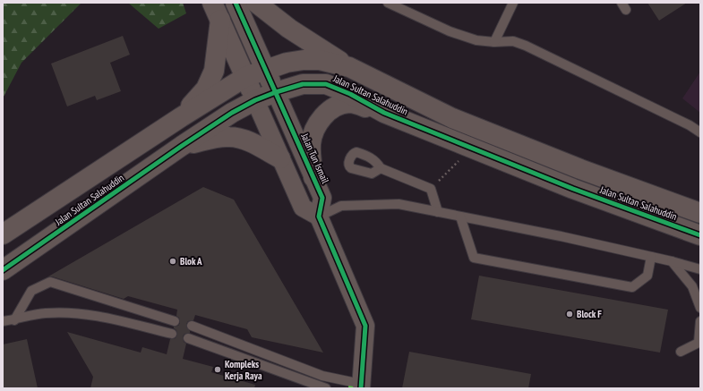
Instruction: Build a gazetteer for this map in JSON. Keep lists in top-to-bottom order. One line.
{"streets":{"street":["Jalan Sultan Salahuddin","Jalan Tun Ismail"]},"crossings":[["Jalan Sultan Salahuddin","Jalan Tun Ismail"]],"places":["Blok A","Block F","Kompleks Kerja Raya"]}
